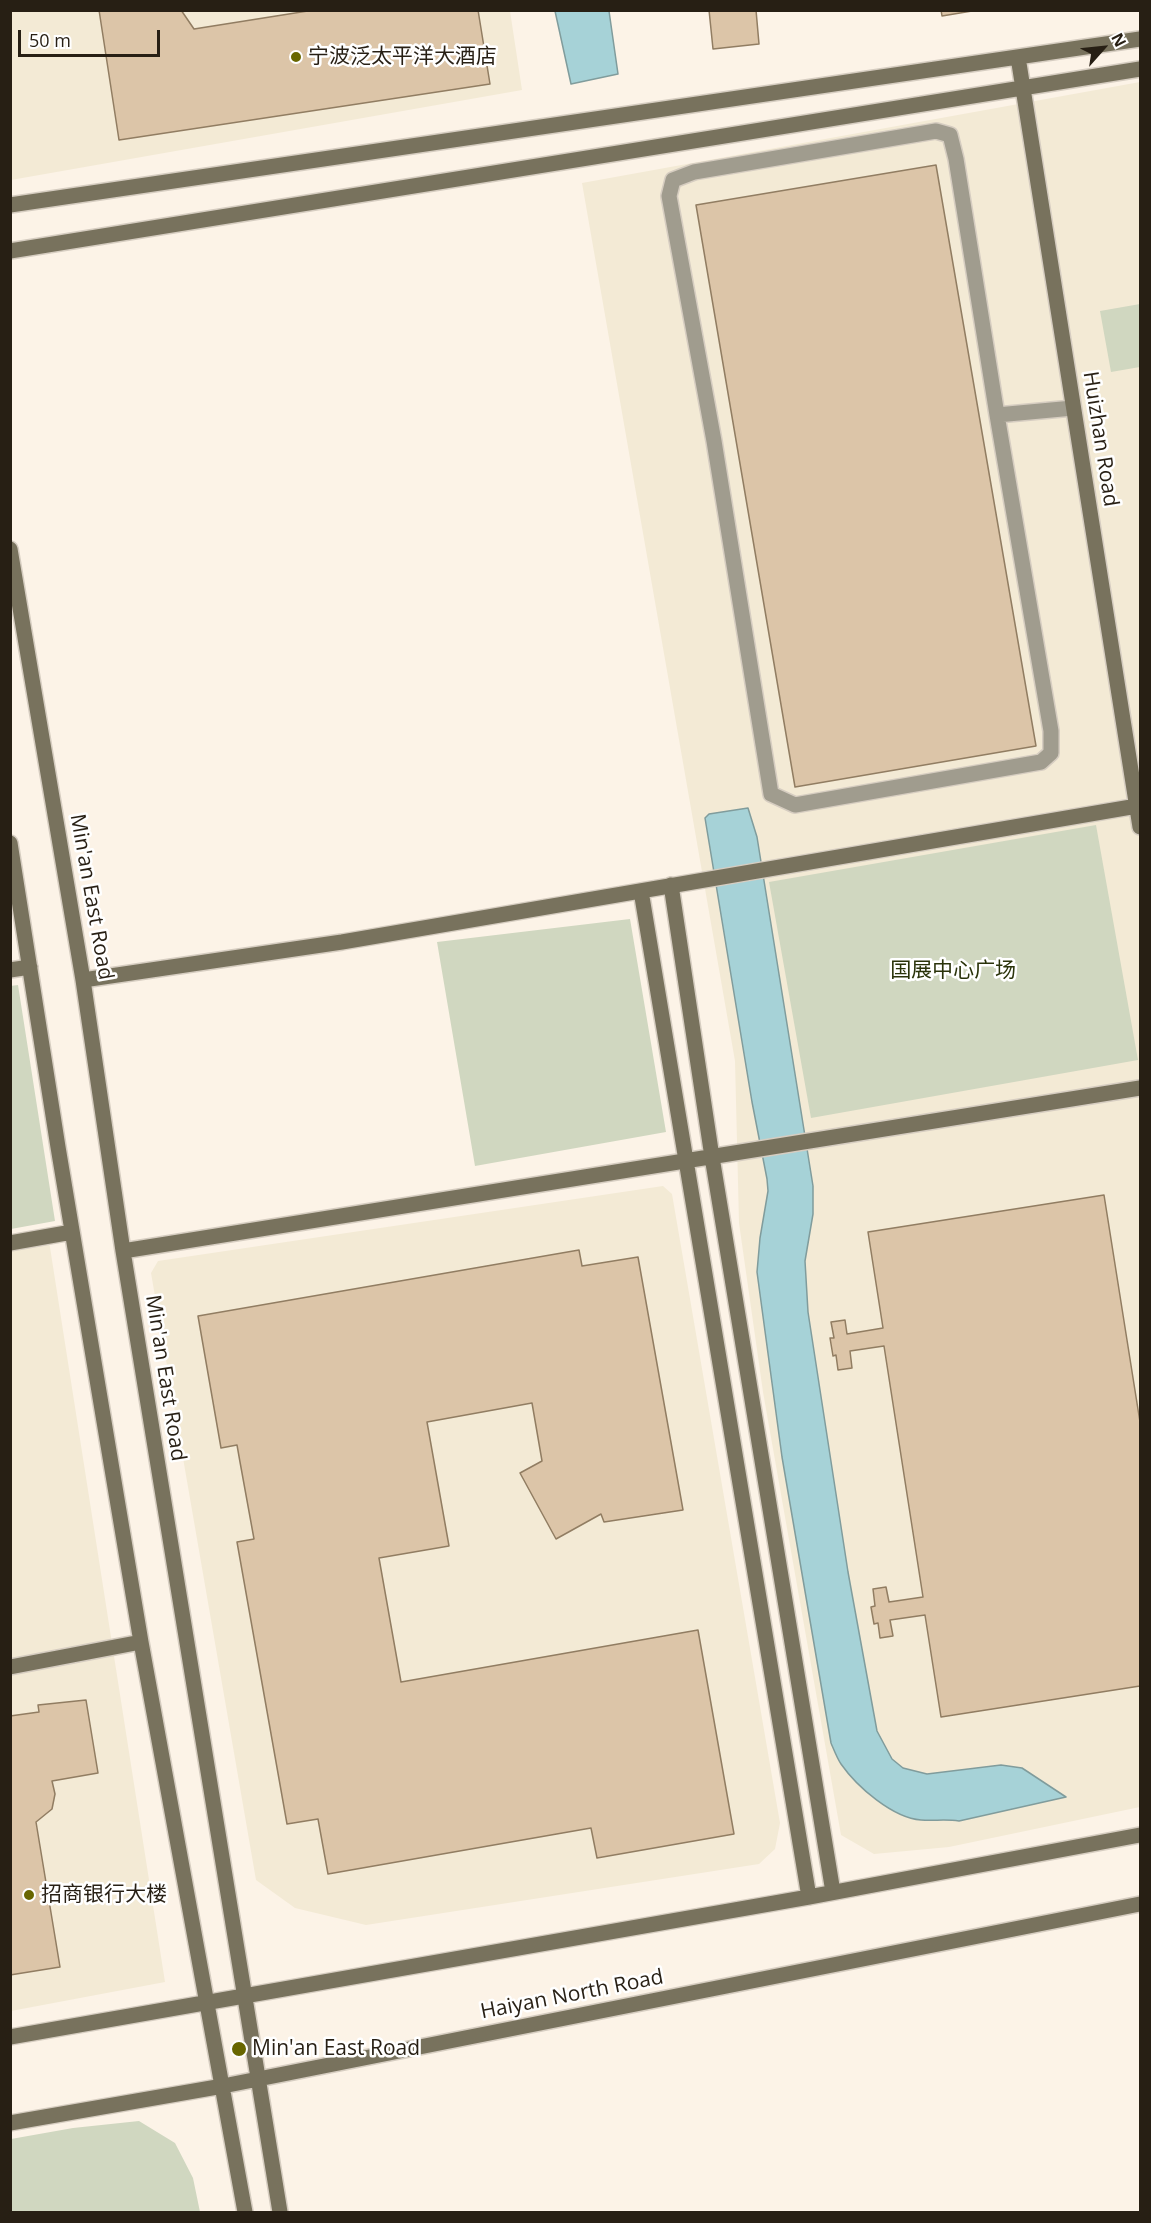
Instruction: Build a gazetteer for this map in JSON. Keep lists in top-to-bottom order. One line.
{"streets":{"street":["Huizhan Road","Min'an East Road","Haiyan North Road"]},"crossings":[["Min'an East Road","Haiyan North Road"]],"parks":["国展中心广场"],"places":["宁波泛太平洋大酒店","招商银行大楼","Min'an East Road"],"scale_bar":"50 m","north":"top right"}
